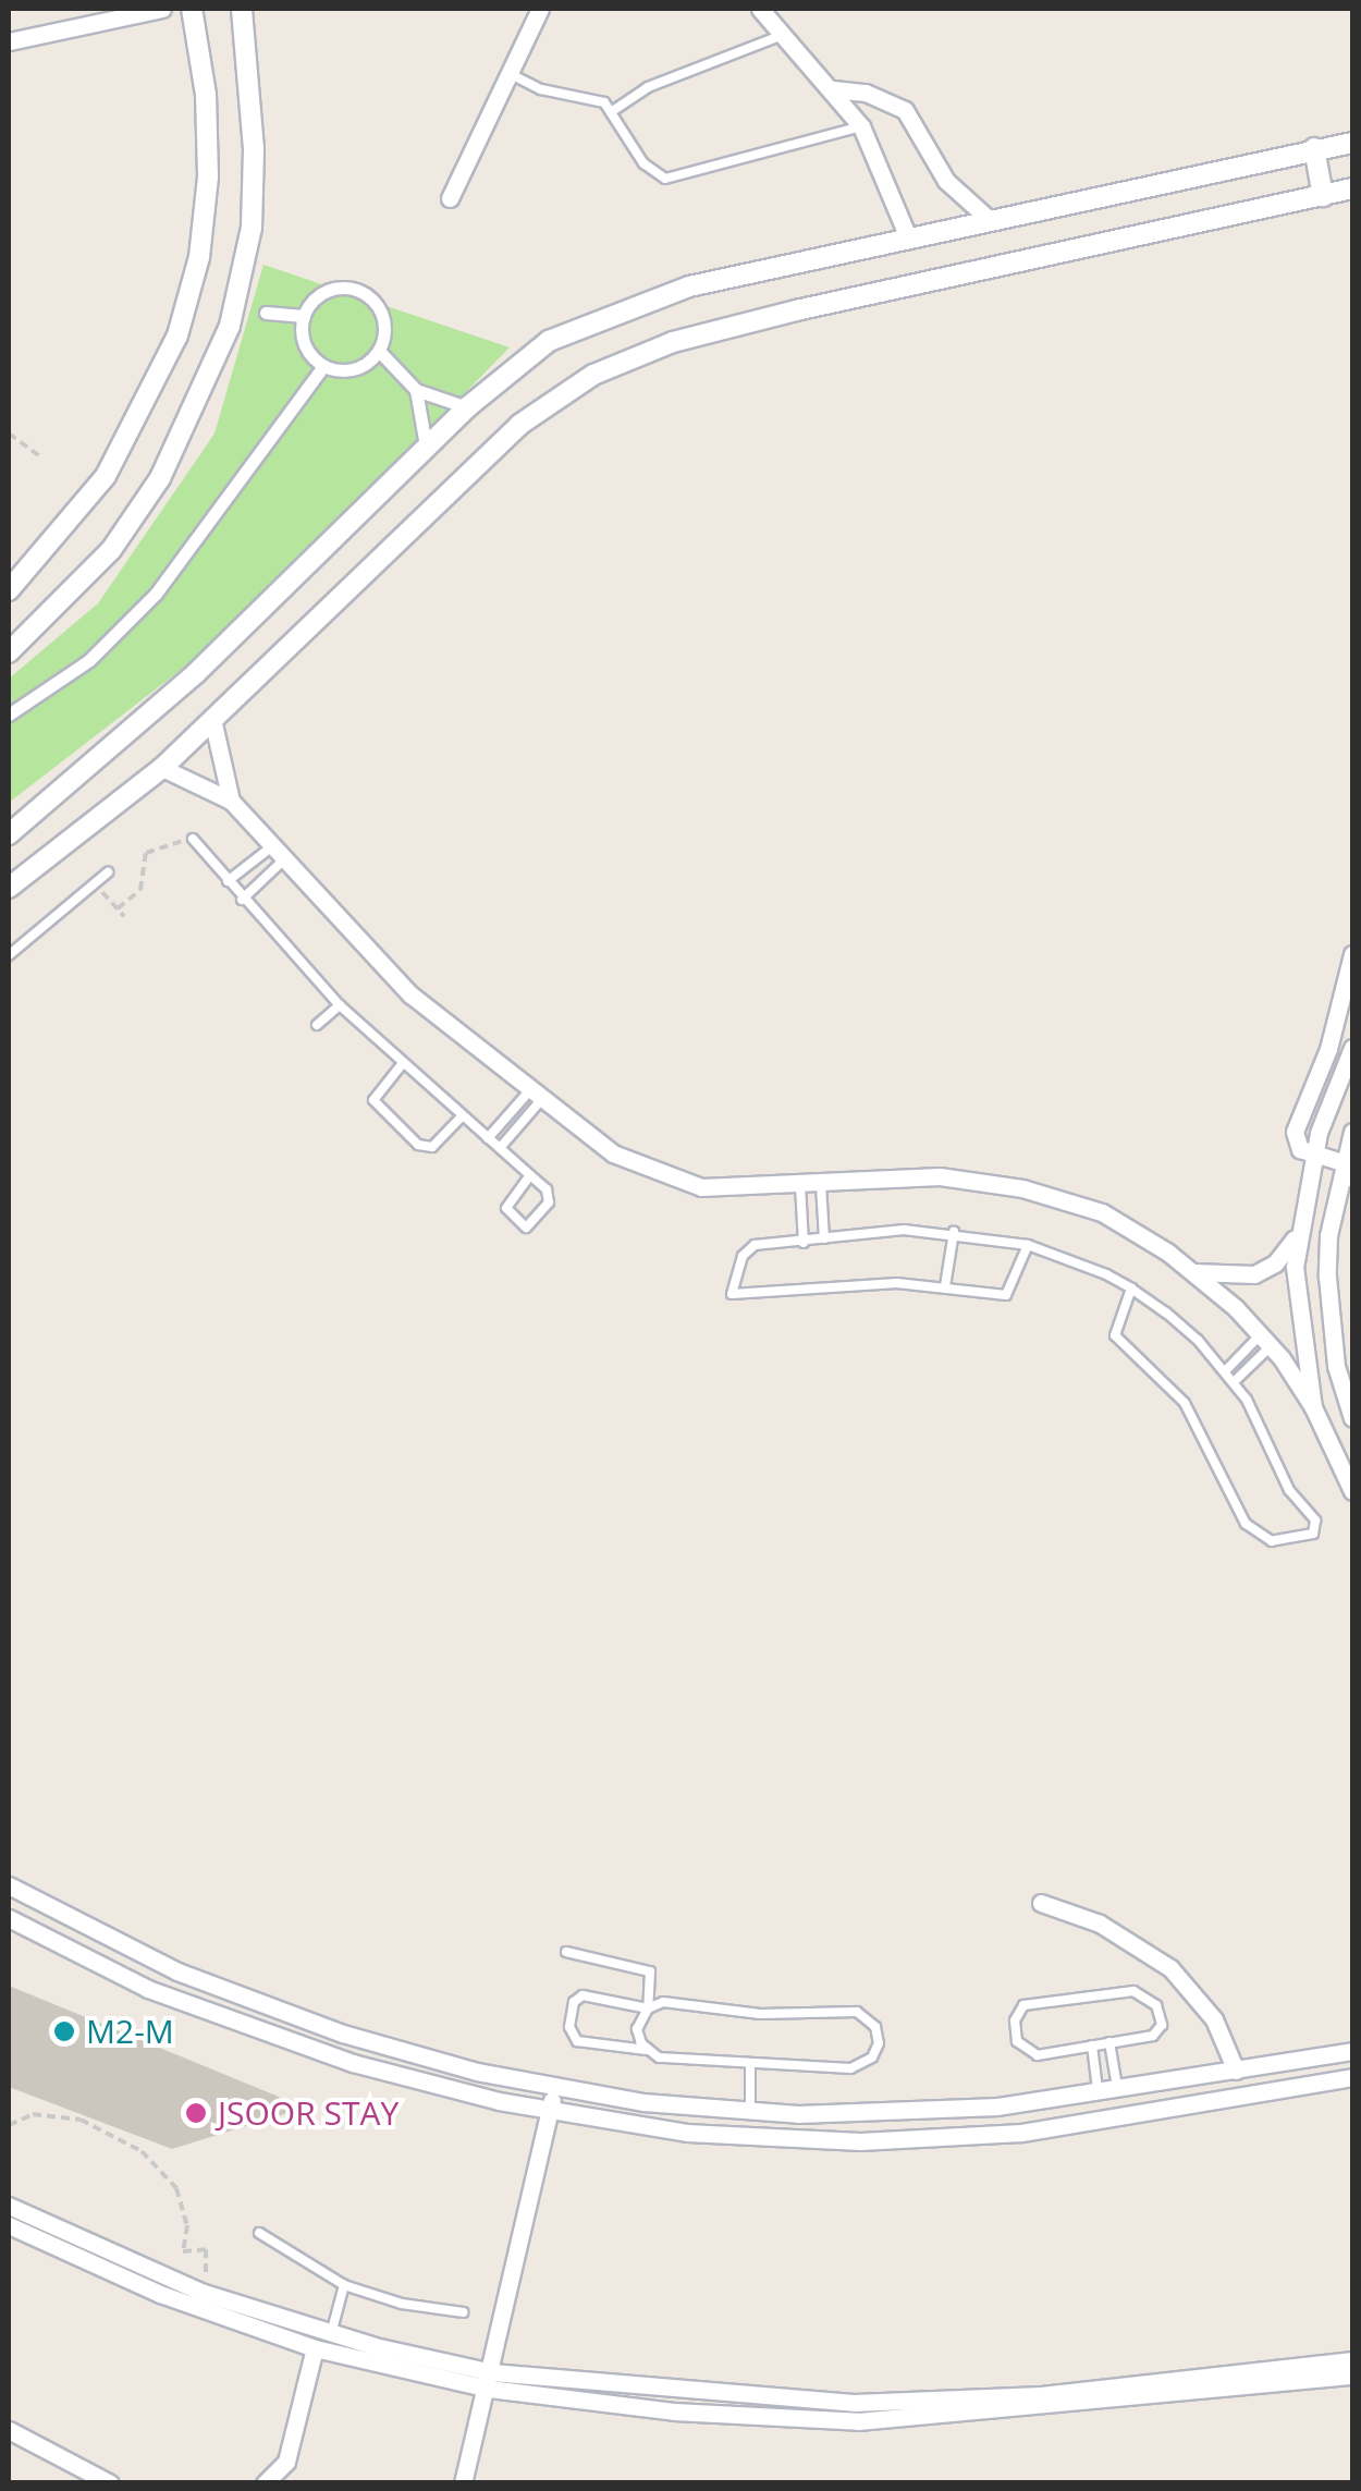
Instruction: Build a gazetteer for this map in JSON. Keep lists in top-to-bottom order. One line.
{"places":["M2-M","JSOOR STAY"]}
